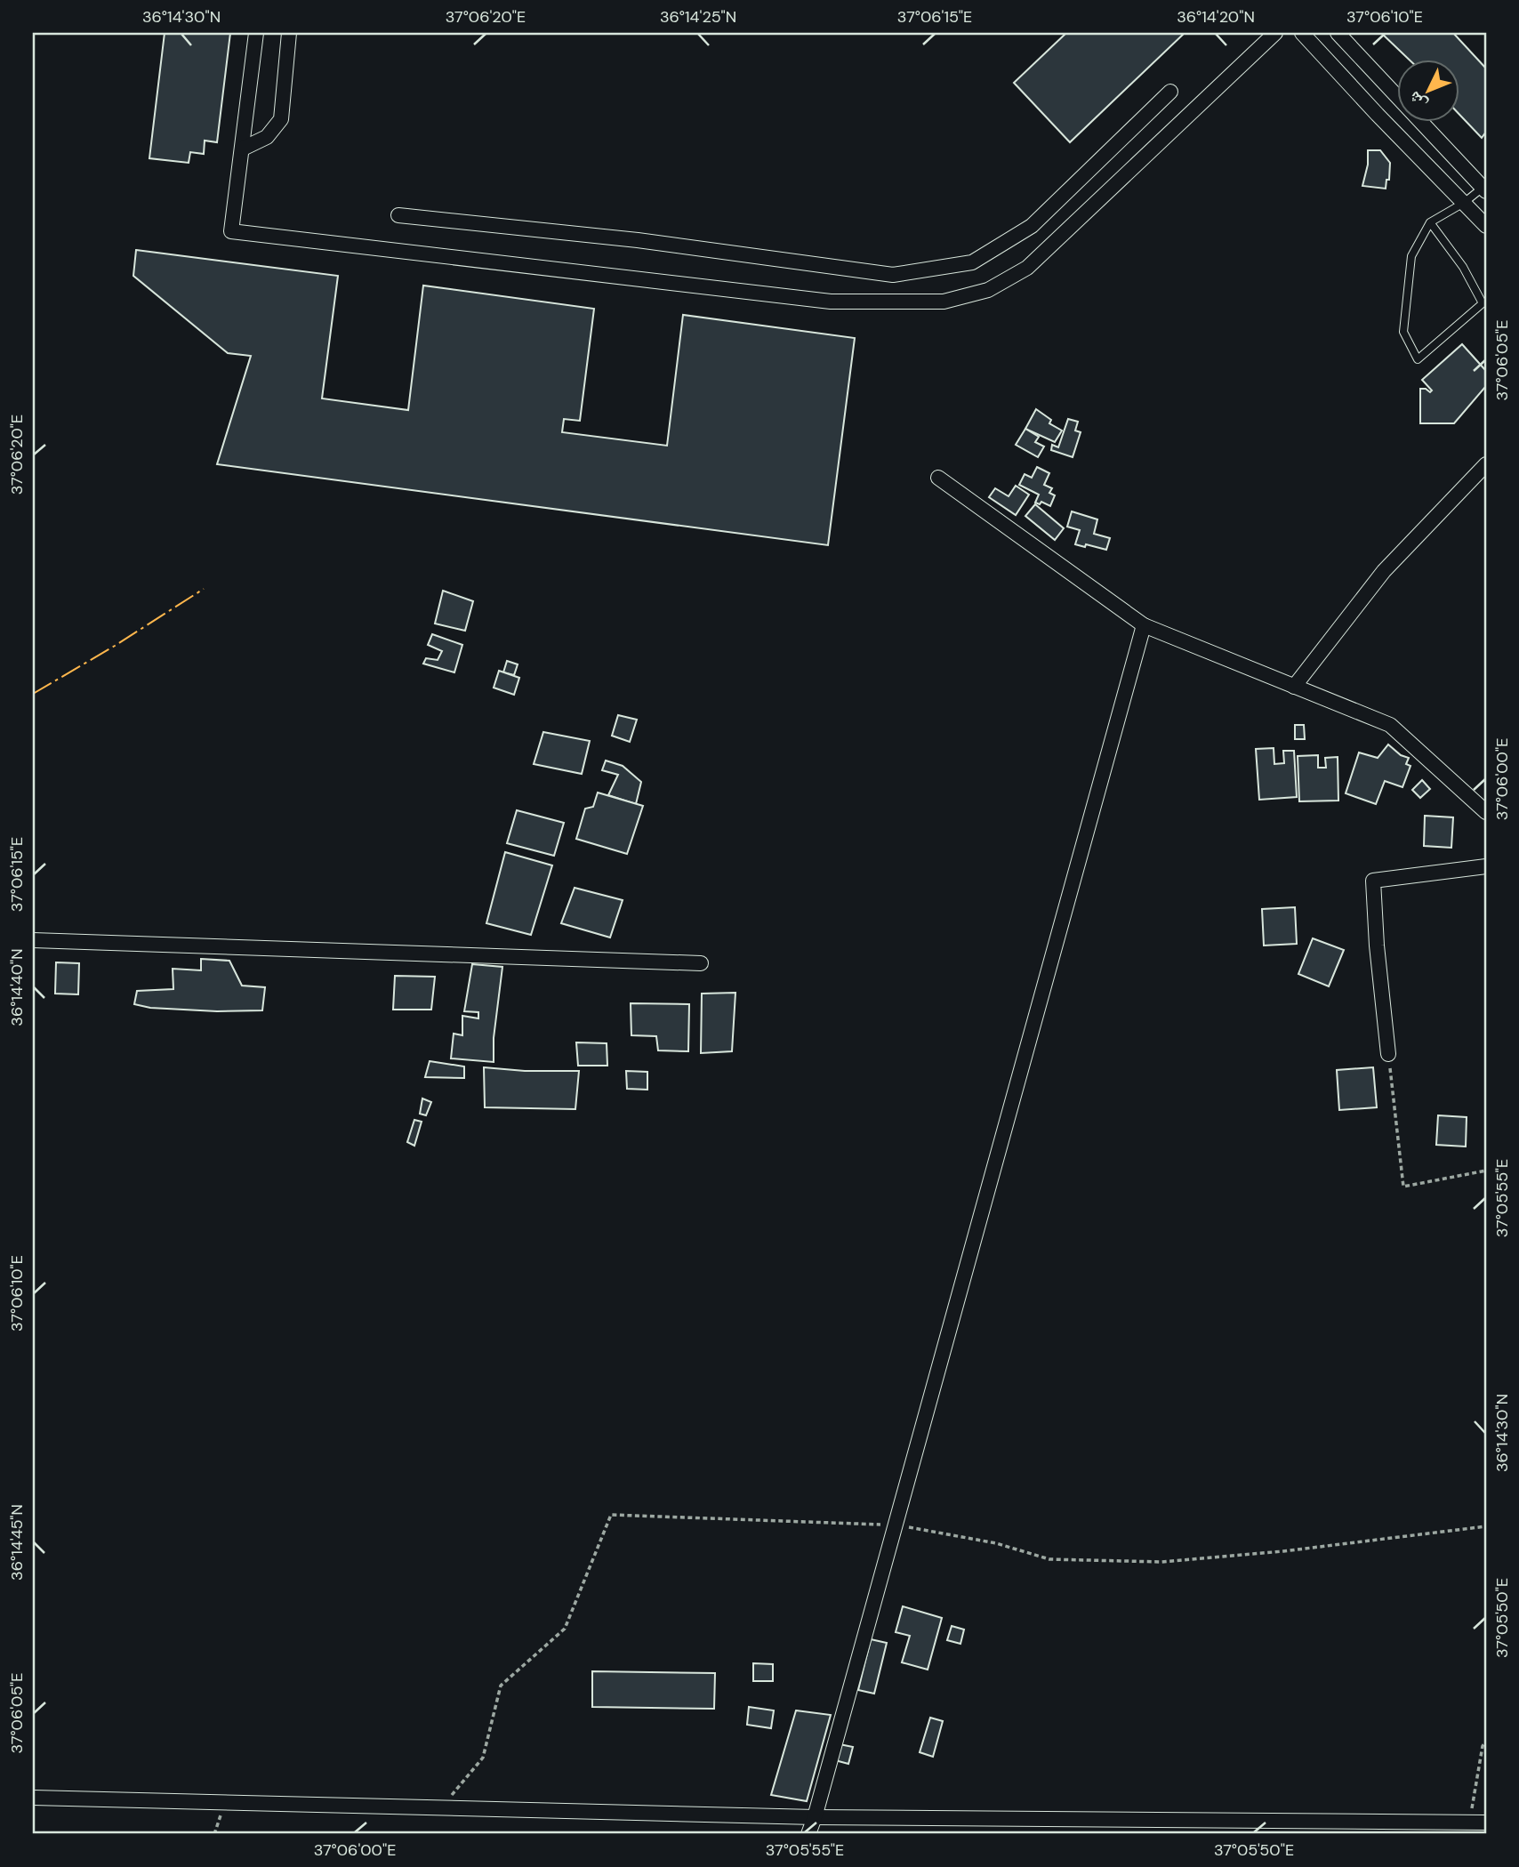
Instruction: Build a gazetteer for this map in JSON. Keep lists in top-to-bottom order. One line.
{"north":"bottom left","coordinates":["36°14'30\"N","37°06'20\"E","36°14'25\"N","37°06'15\"E","36°14'20\"N","37°06'10\"E","37°06'05\"E","37°06'00\"E","36°14'40\"N","37°05'55\"E","36°14'45\"N","37°05'50\"E"]}
